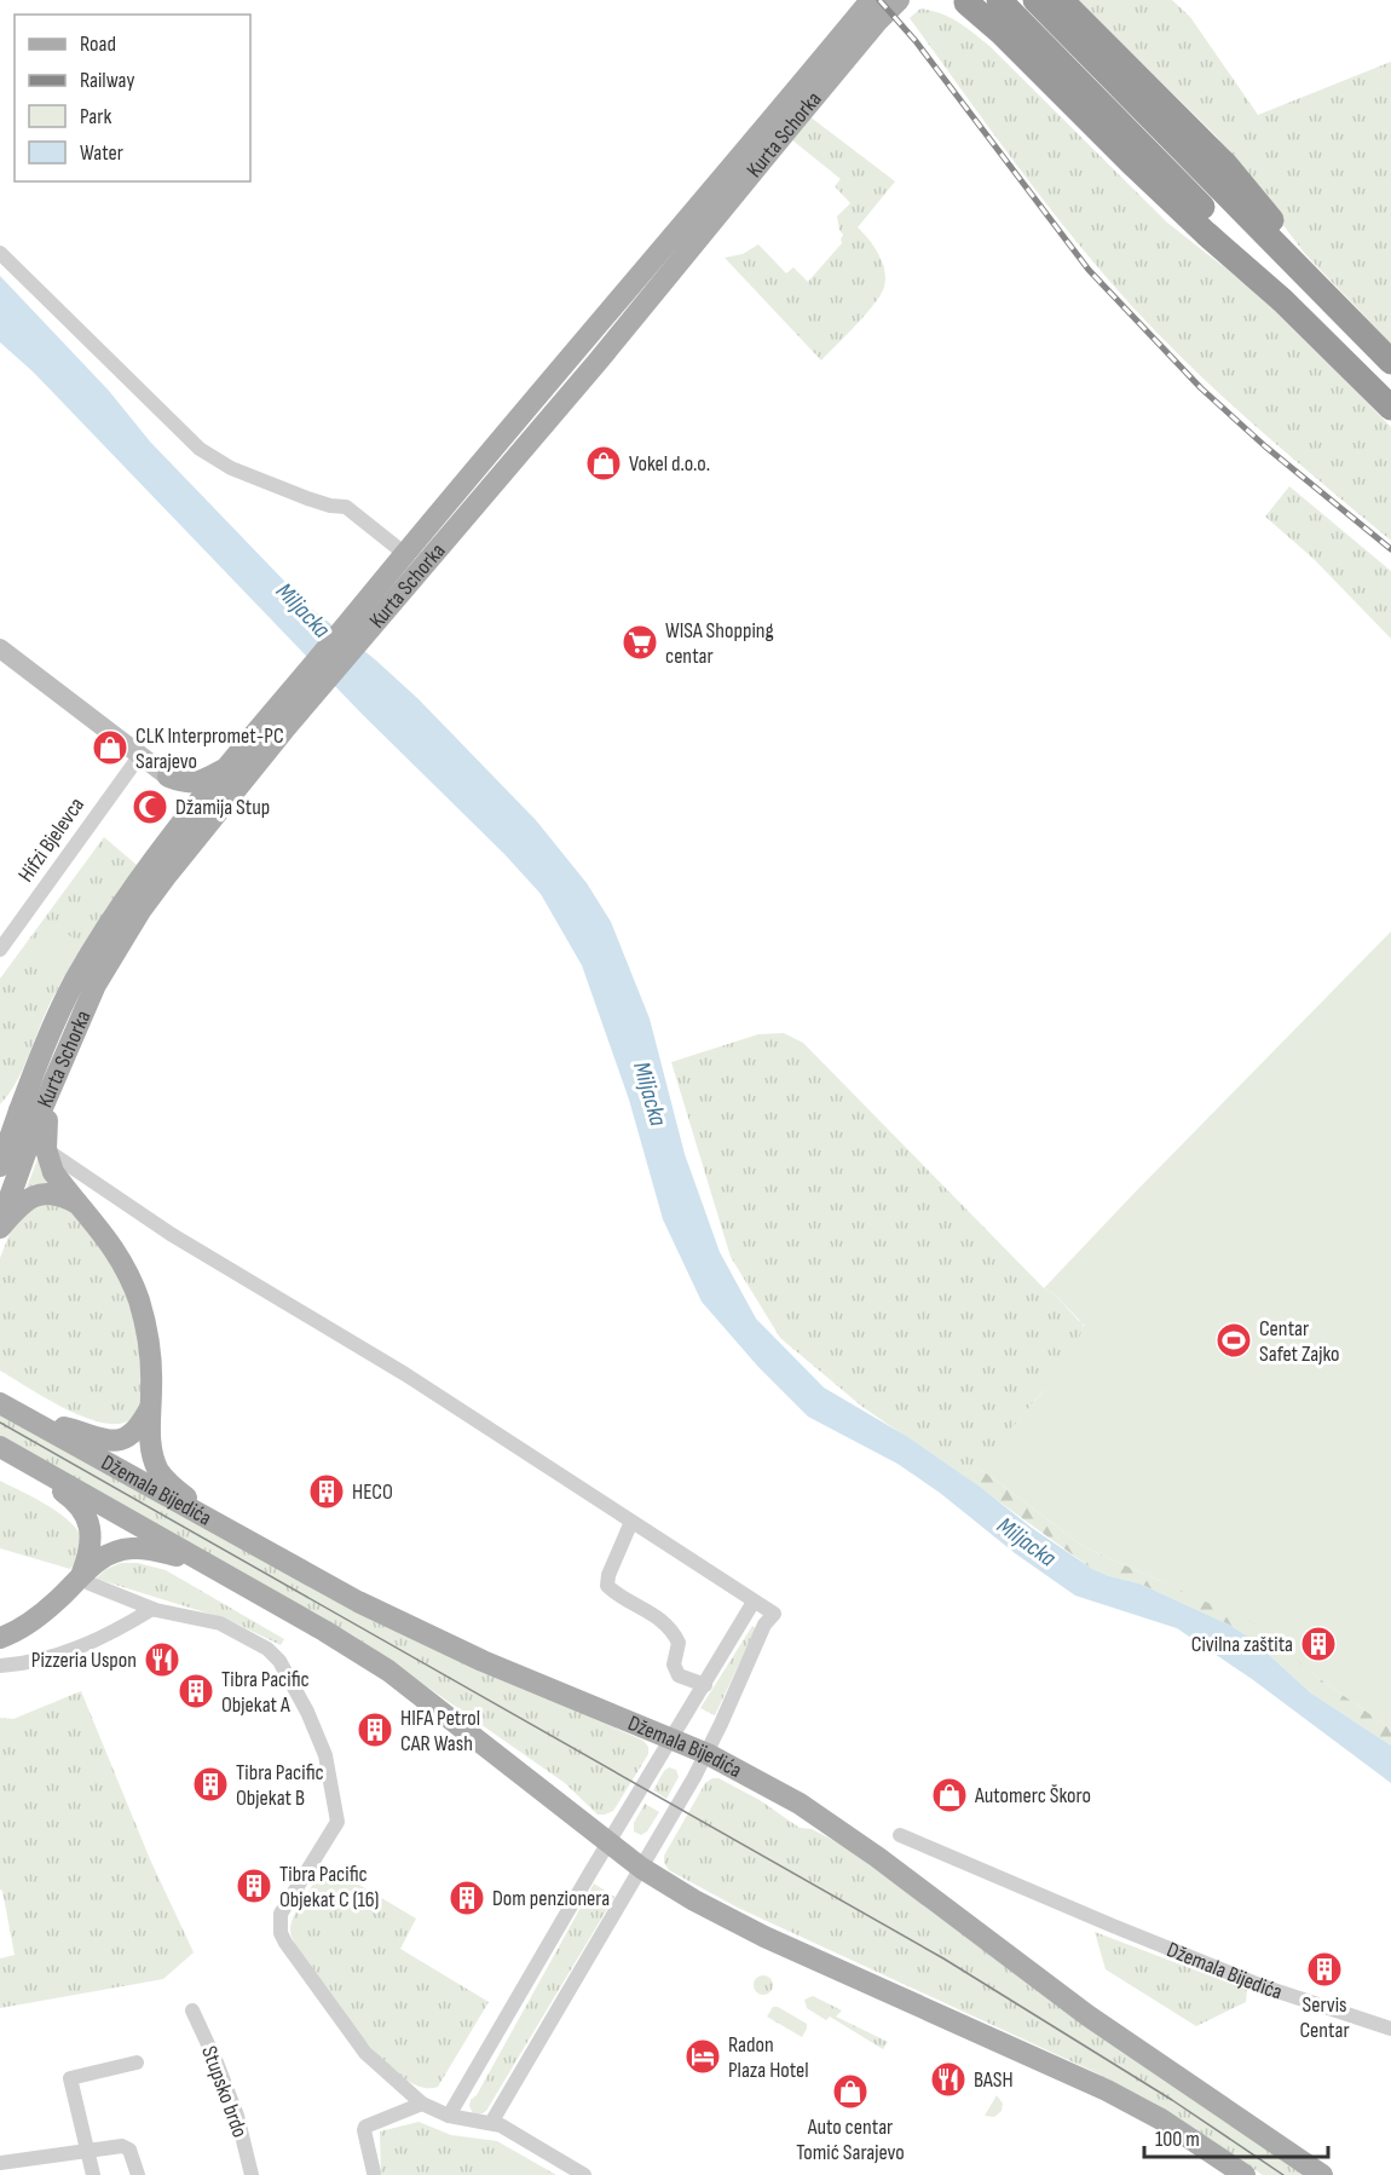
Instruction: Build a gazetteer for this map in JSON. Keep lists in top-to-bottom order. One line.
{"streets":{"main road":["Kurta Schorka","Džemala Bijedića"],"street":["Hifzi Bjelevca","Stupsko brdo"]},"water":["Miljacka"],"places":{"shop":["Vokel d.o.o.","CLK Interpromet-PC Sarajevo","Automerc Škoro","Auto centar Tomić Sarajevo"],"supermarket":["WISA Shopping centar"],"mosque":["Džamija Stup"],"sports":["Centar Safet Zajko"],"building":["HECO","Civilna zaštita","Tibra Pacific Objekat A","HIFA Petrol CAR Wash","Tibra Pacific Objekat B","Tibra Pacific Objekat C (16)","Dom penzionera","Servis Centar"],"restaurant":["Pizzeria Uspon","BASH"],"hotel":["Radon Plaza Hotel"]},"legend":["Road","Railway","Park","Water"],"scale_bar":"100 m"}
